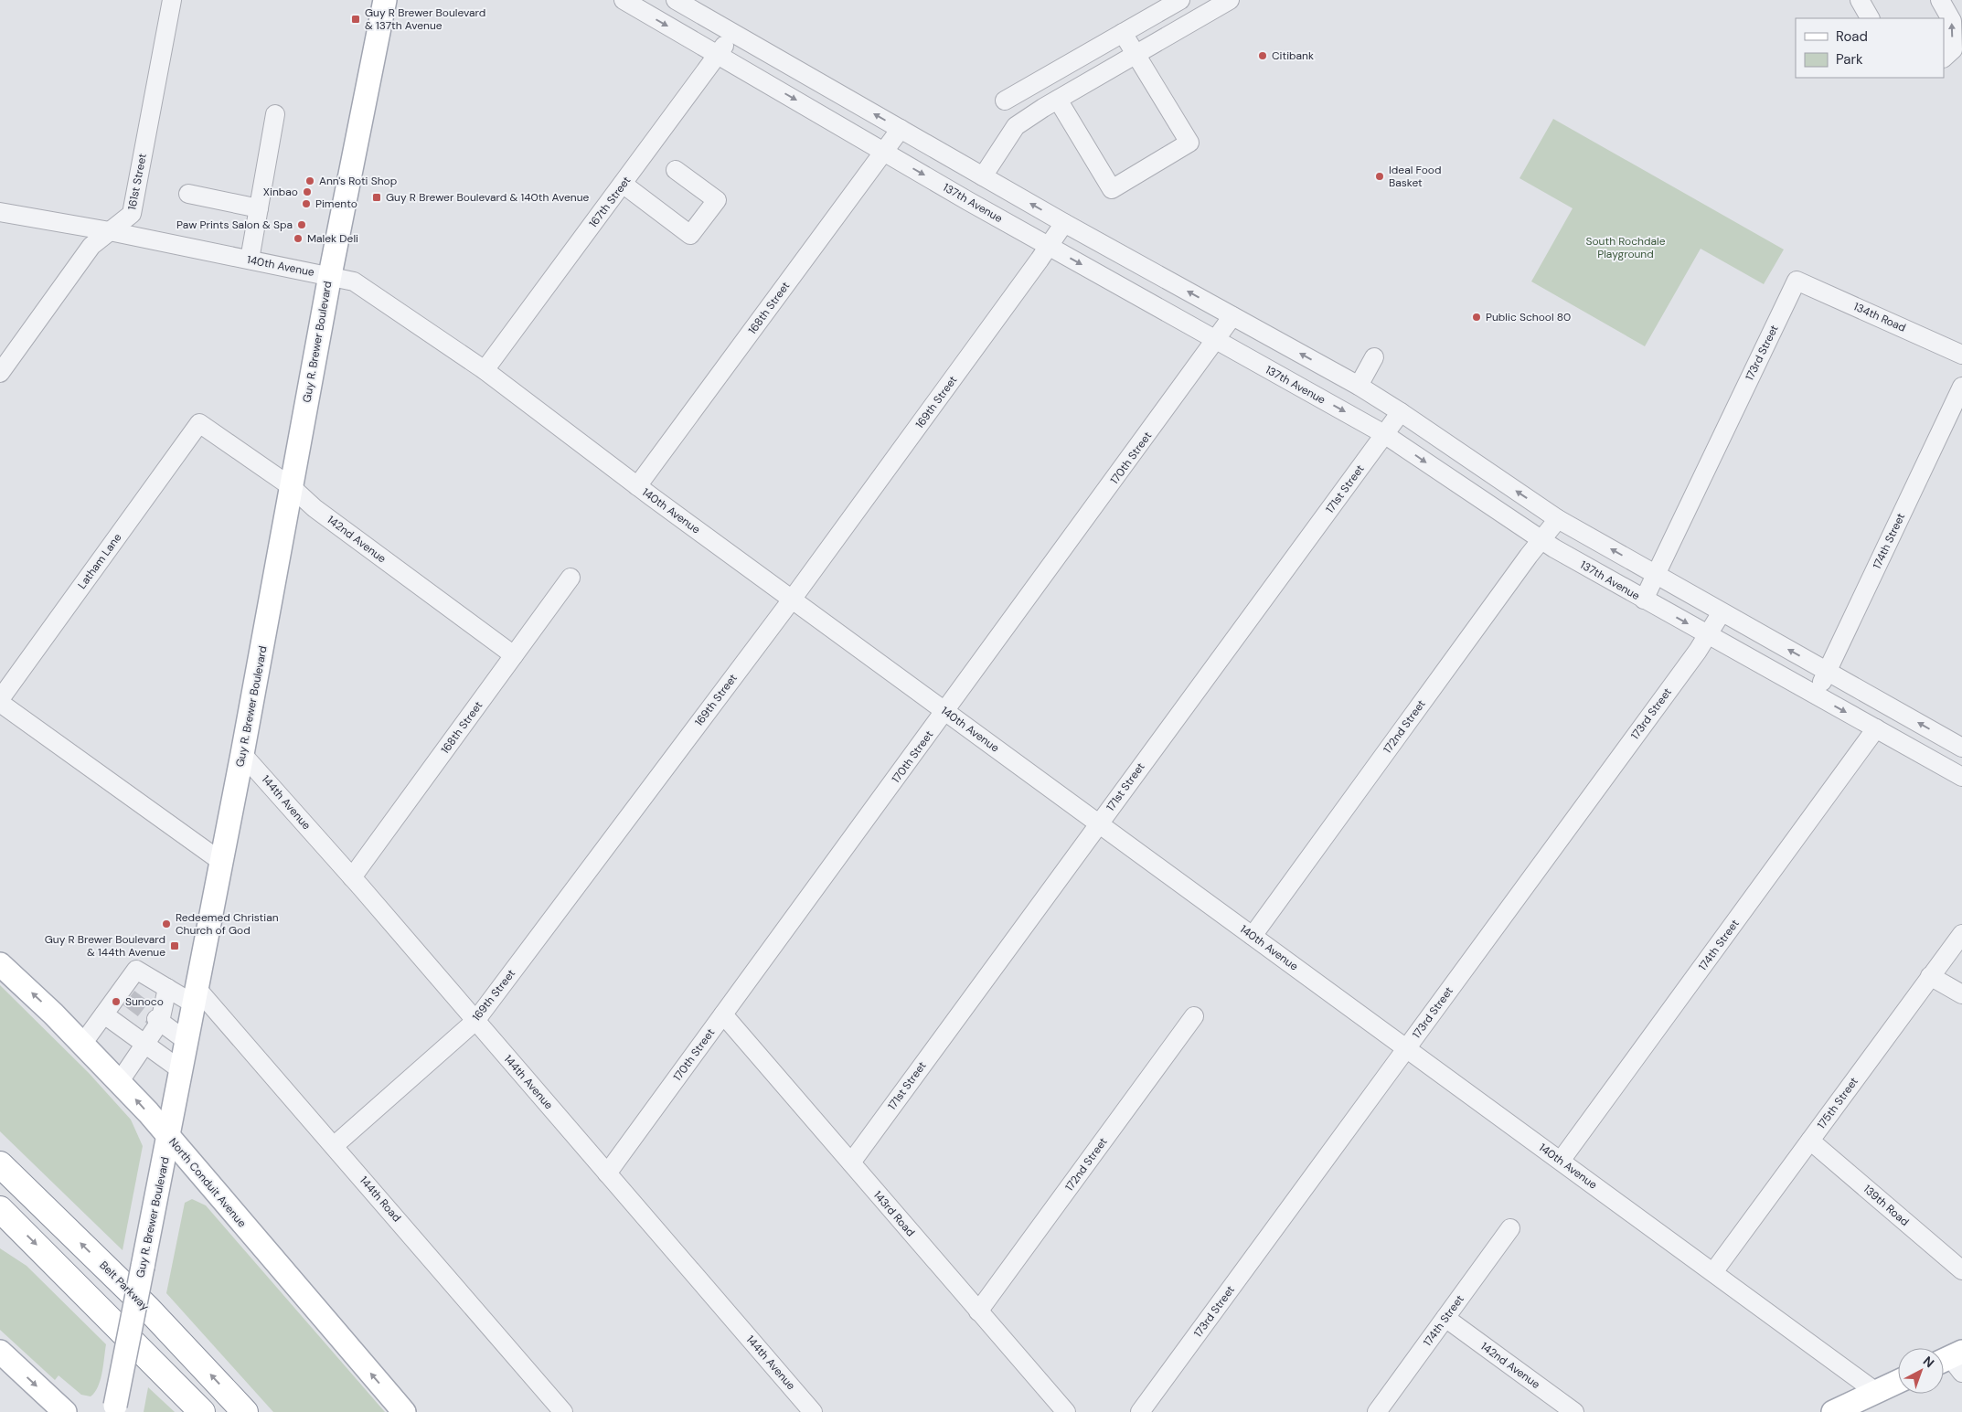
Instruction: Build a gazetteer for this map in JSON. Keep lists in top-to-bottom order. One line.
{"streets":{"highway":["Belt Parkway"],"main road":["Guy R. Brewer Boulevard","North Conduit Avenue"],"street":["161st Street","167th Street","137th Avenue","140th Avenue","168th Street","134th Road","173rd Street","169th Street","170th Street","171st Street","142nd Avenue","174th Street","Latham Lane","172nd Street","144th Avenue","175th Street","144th Road","139th Road","143rd Road"]},"crossings":[["161st Street","140th Avenue"],["167th Street","137th Avenue"],["167th Street","140th Avenue"],["137th Avenue","168th Street"],["137th Avenue","173rd Street"],["137th Avenue","169th Street"],["137th Avenue","170th Street"],["137th Avenue","171st Street"],["137th Avenue","174th Street"],["137th Avenue","172nd Street"],["140th Avenue","168th Street"],["140th Avenue","Guy R. Brewer Boulevard"],["140th Avenue","173rd Street"],["140th Avenue","169th Street"],["140th Avenue","170th Street"],["140th Avenue","171st Street"],["140th Avenue","174th Street"],["140th Avenue","172nd Street"],["140th Avenue","175th Street"],["168th Street","142nd Avenue"],["168th Street","144th Avenue"],["134th Road","173rd Street"],["Guy R. Brewer Boulevard","142nd Avenue"],["Guy R. Brewer Boulevard","144th Avenue"],["Guy R. Brewer Boulevard","North Conduit Avenue"],["Guy R. Brewer Boulevard","144th Road"],["169th Street","144th Avenue"],["169th Street","144th Road"],["170th Street","144th Avenue"],["170th Street","143rd Road"],["171st Street","143rd Road"],["142nd Avenue","174th Street"],["142nd Avenue","Latham Lane"],["172nd Street","143rd Road"],["175th Street","139th Road"]],"one_way":["North Conduit Avenue"],"parks":["South Rochdale Playground"],"places":{"transit":["Guy R Brewer Boulevard & 137th Avenue","Guy R Brewer Boulevard & 140th Avenue","Guy R Brewer Boulevard & 144th Avenue"],"other":["Citibank","Ideal Food Basket","Ann's Roti Shop","Xinbao","Pimento","Paw Prints Salon & Spa","Malek Deli","Public School 80","Redeemed Christian Church of God","Sunoco"]},"legend":["Road","Park"],"north":"top right"}
